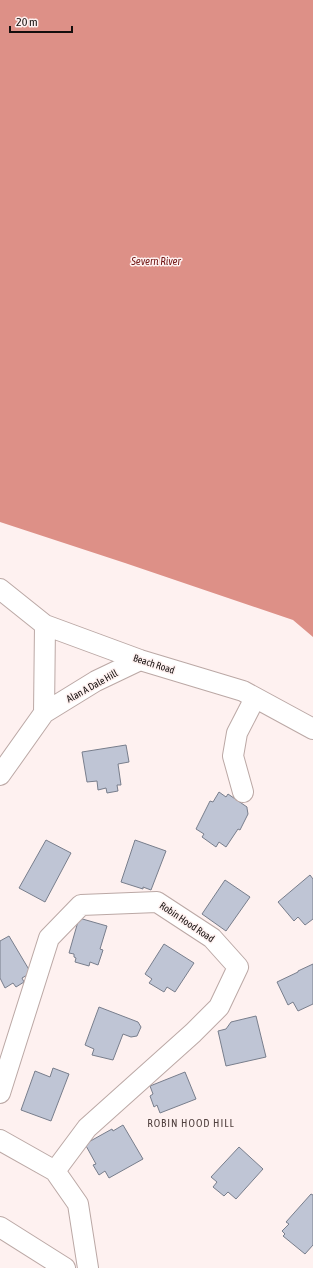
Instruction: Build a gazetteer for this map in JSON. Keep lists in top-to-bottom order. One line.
{"streets":{"street":["Beach Road","Alan A Dale Hill","Robin Hood Road"]},"crossings":[["Beach Road","Alan A Dale Hill"]],"districts":["ROBIN HOOD HILL"],"water":["Severn River"],"scale_bar":"20 m"}
